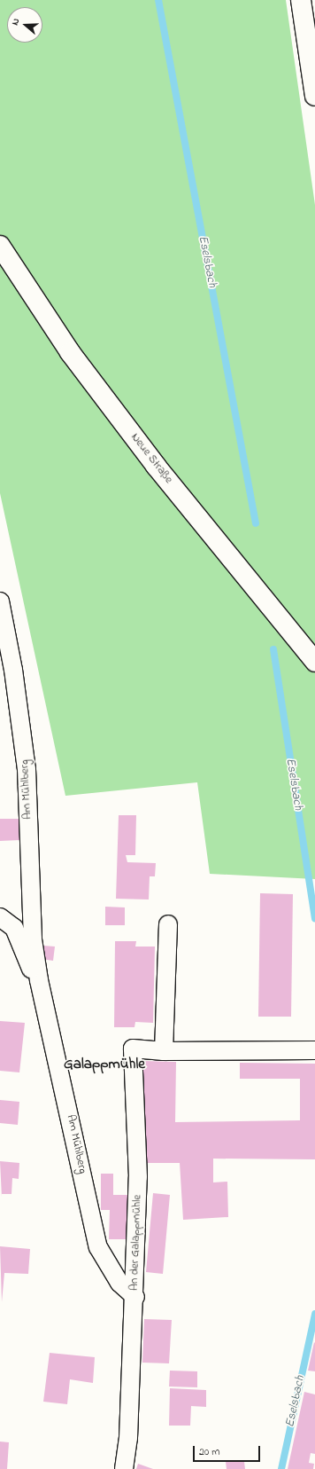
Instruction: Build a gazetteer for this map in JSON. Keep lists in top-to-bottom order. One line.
{"streets":{"main road":["Neue Straße"],"street":["Am Mühlberg","An der Galappmühle"]},"crossings":[["Am Mühlberg","An der Galappmühle"]],"districts":["Galappmühle"],"water":["Eselsbach"],"scale_bar":"20 m","north":"left"}
